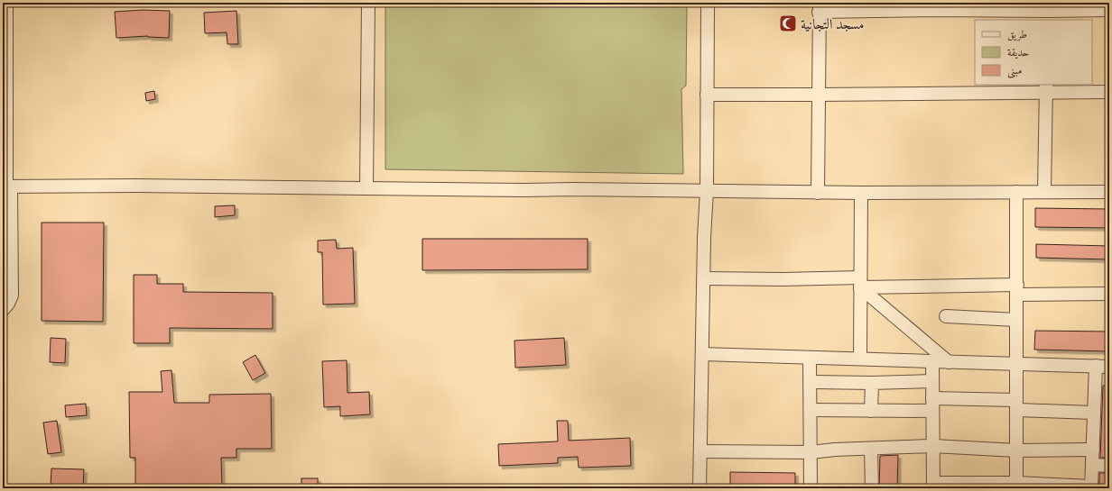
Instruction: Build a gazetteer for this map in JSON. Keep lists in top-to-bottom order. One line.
{"places":{"mosque":["مسجد التجانية"]},"legend":["طريق","حديقة","مبنى"]}
